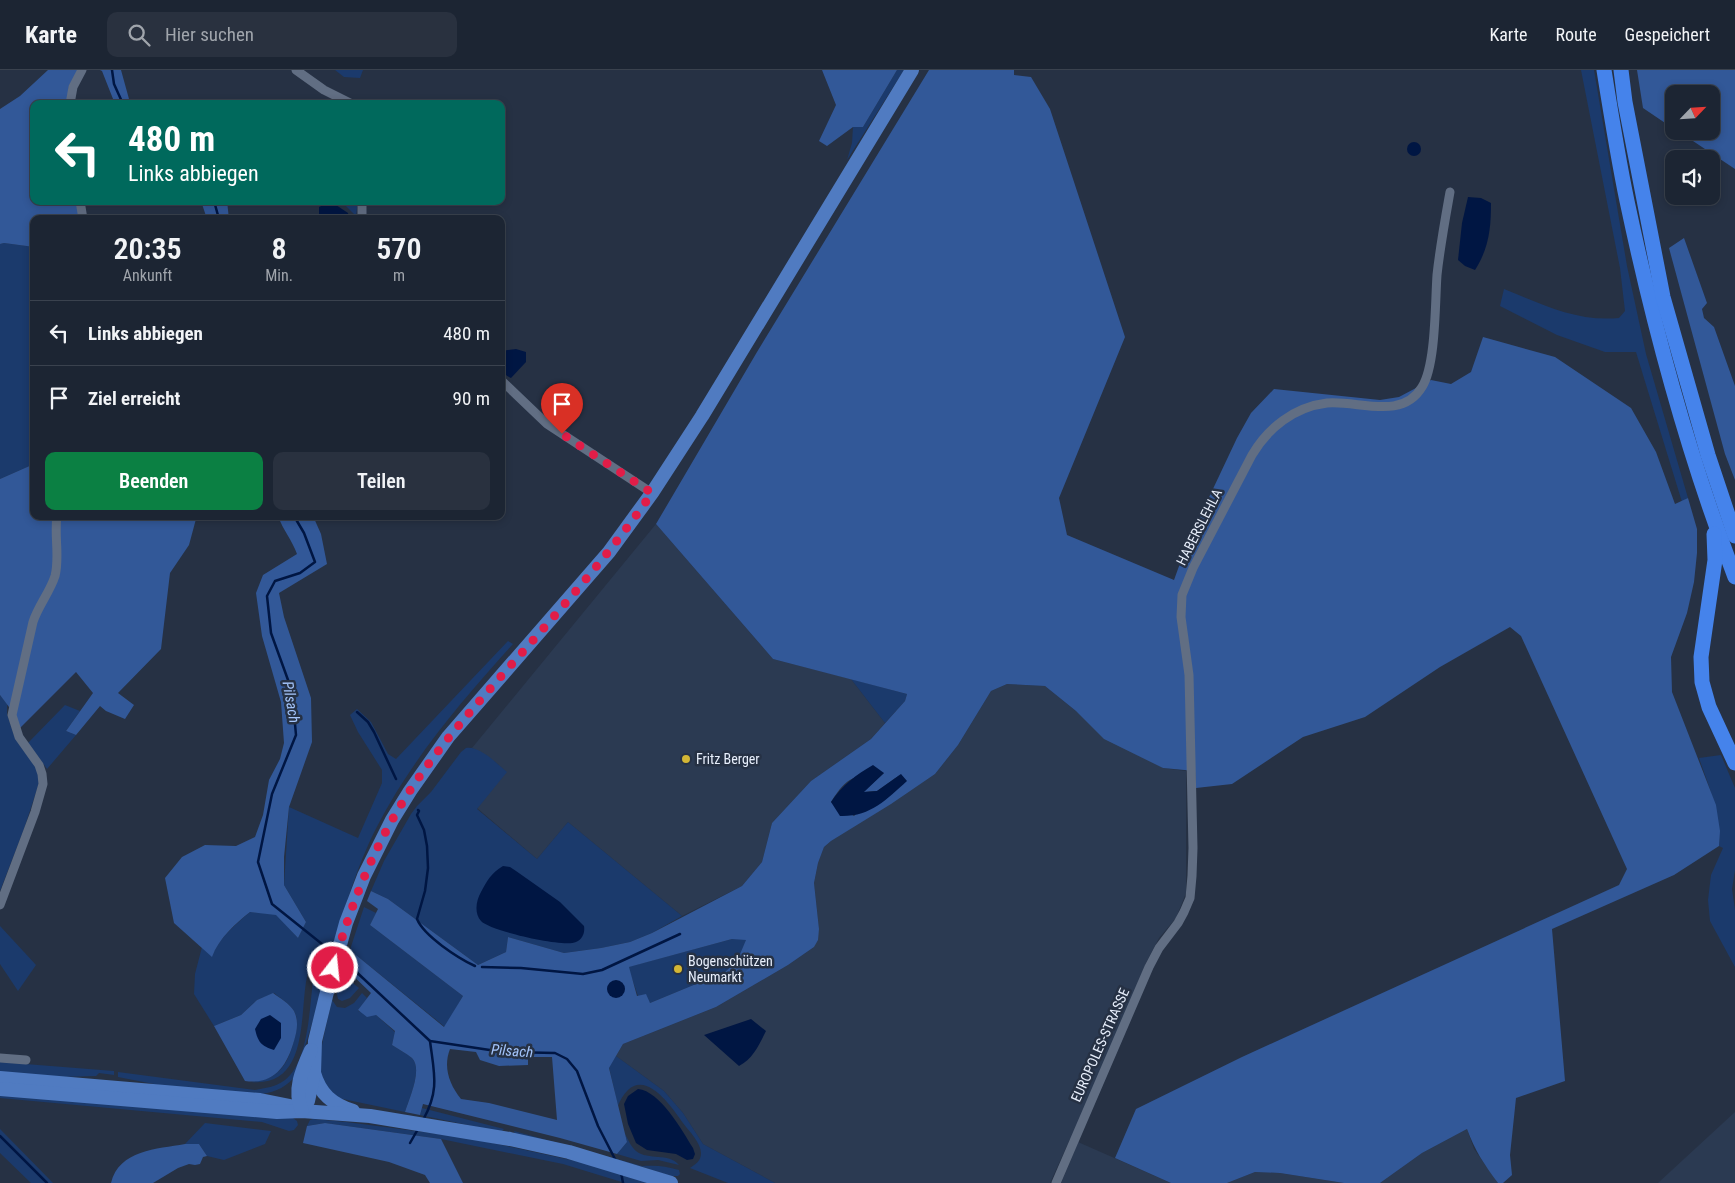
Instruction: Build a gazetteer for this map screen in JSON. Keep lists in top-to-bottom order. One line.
{"streets":{"street":["HABERSLEHLA","EUROPOLES-STRASSE"]},"crossings":[["HABERSLEHLA","EUROPOLES-STRASSE"]],"water":["Pilsach"],"places":["Fritz Berger","Bogenschützen Neumarkt"],"north":"top right","page":{"header":"Karte","search":"Hier suchen","nav":["Karte","Route","Gespeichert"],"turn":["480 m","Links abbiegen"],"eta":["20:35","Ankunft","8","Min.","570","m"],"list":[{"name":"Links abbiegen","value":"480 m"},{"name":"Ziel erreicht","value":"90 m"}],"buttons":["Beenden","Teilen"]}}
